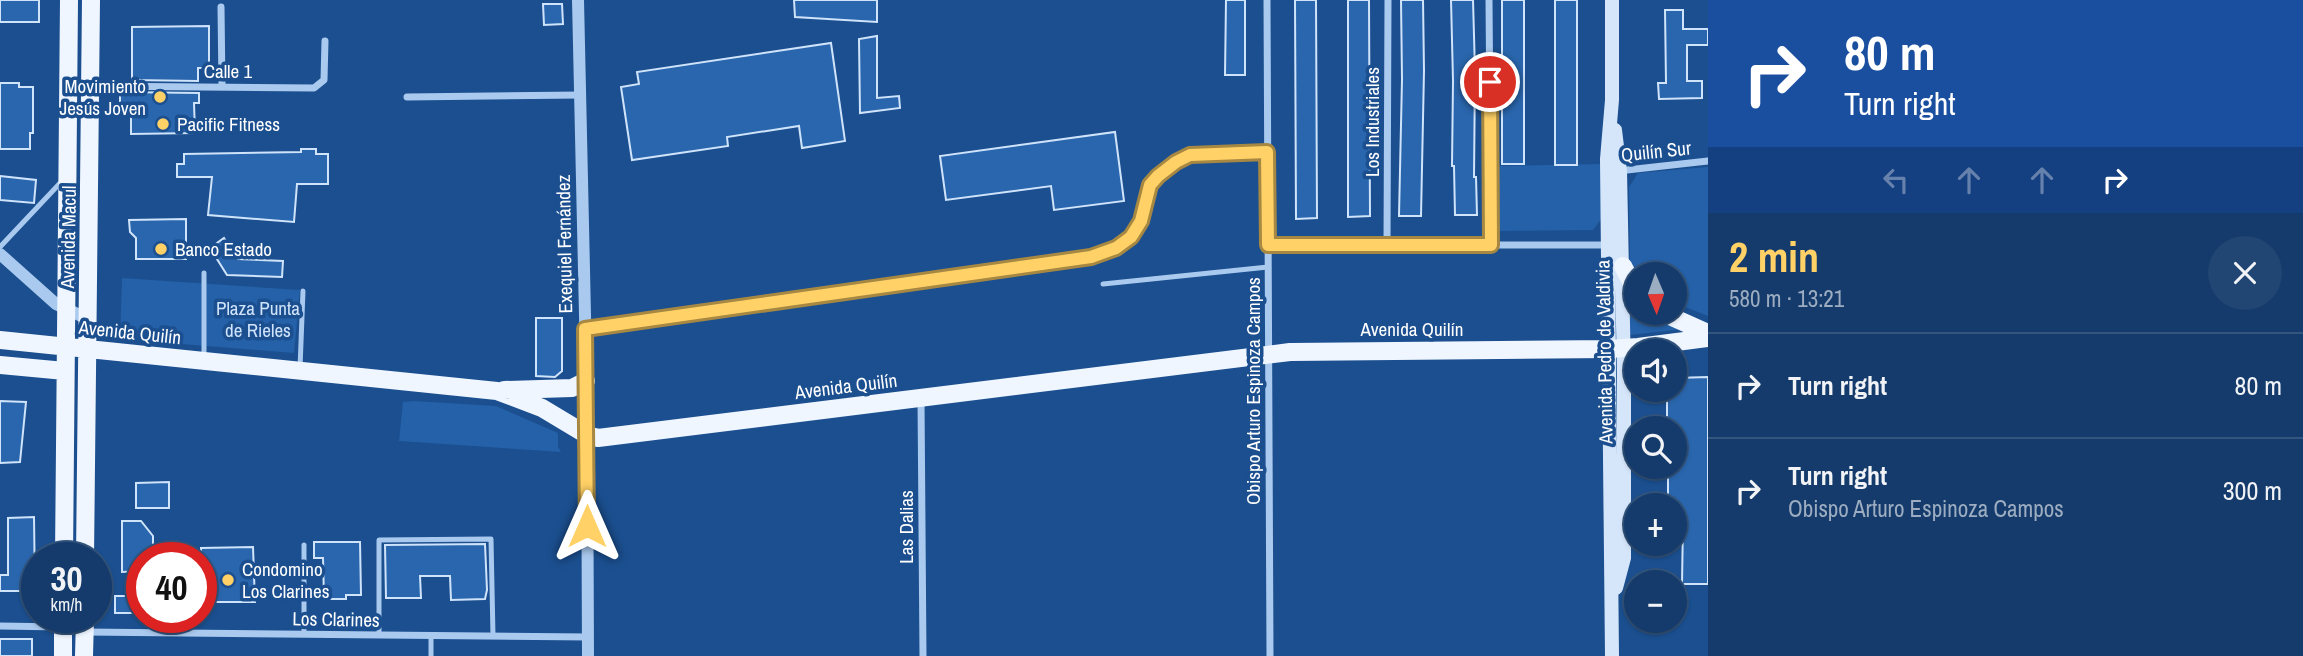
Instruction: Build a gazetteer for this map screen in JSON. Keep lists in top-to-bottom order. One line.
{"streets":{"main road":["Avenida Macul","Avenida Quilín","Avenida Pedro de Valdivia"],"street":["Calle 1","Los Industriales","Quilín Sur","Exequiel Fernández","Obispo Arturo Espinoza Campos","Las Dalias","Los Clarines"]},"crossings":[["Calle 1","Avenida Macul"],["Quilín Sur","Avenida Pedro de Valdivia"],["Avenida Macul","Avenida Quilín"],["Exequiel Fernández","Avenida Quilín"],["Exequiel Fernández","Los Clarines"],["Avenida Quilín","Avenida Pedro de Valdivia"],["Avenida Quilín","Obispo Arturo Espinoza Campos"],["Avenida Quilín","Las Dalias"]],"parks":["Plaza Punta de Rieles"],"places":["Movimiento Jesús Joven","Pacific Fitness","Banco Estado","Condomino Los Clarines"],"north":"bottom","page":{"turn":["80 m","Turn right"],"heading":["2 min","580 m · 13:21"],"map_buttons":["+","−"],"list":[{"name":"Turn right","value":"80 m"},{"name":"Turn right","note":"Obispo Arturo Espinoza Campos","value":"300 m"}],"speed":"30 km/h","limit":"40"}}
